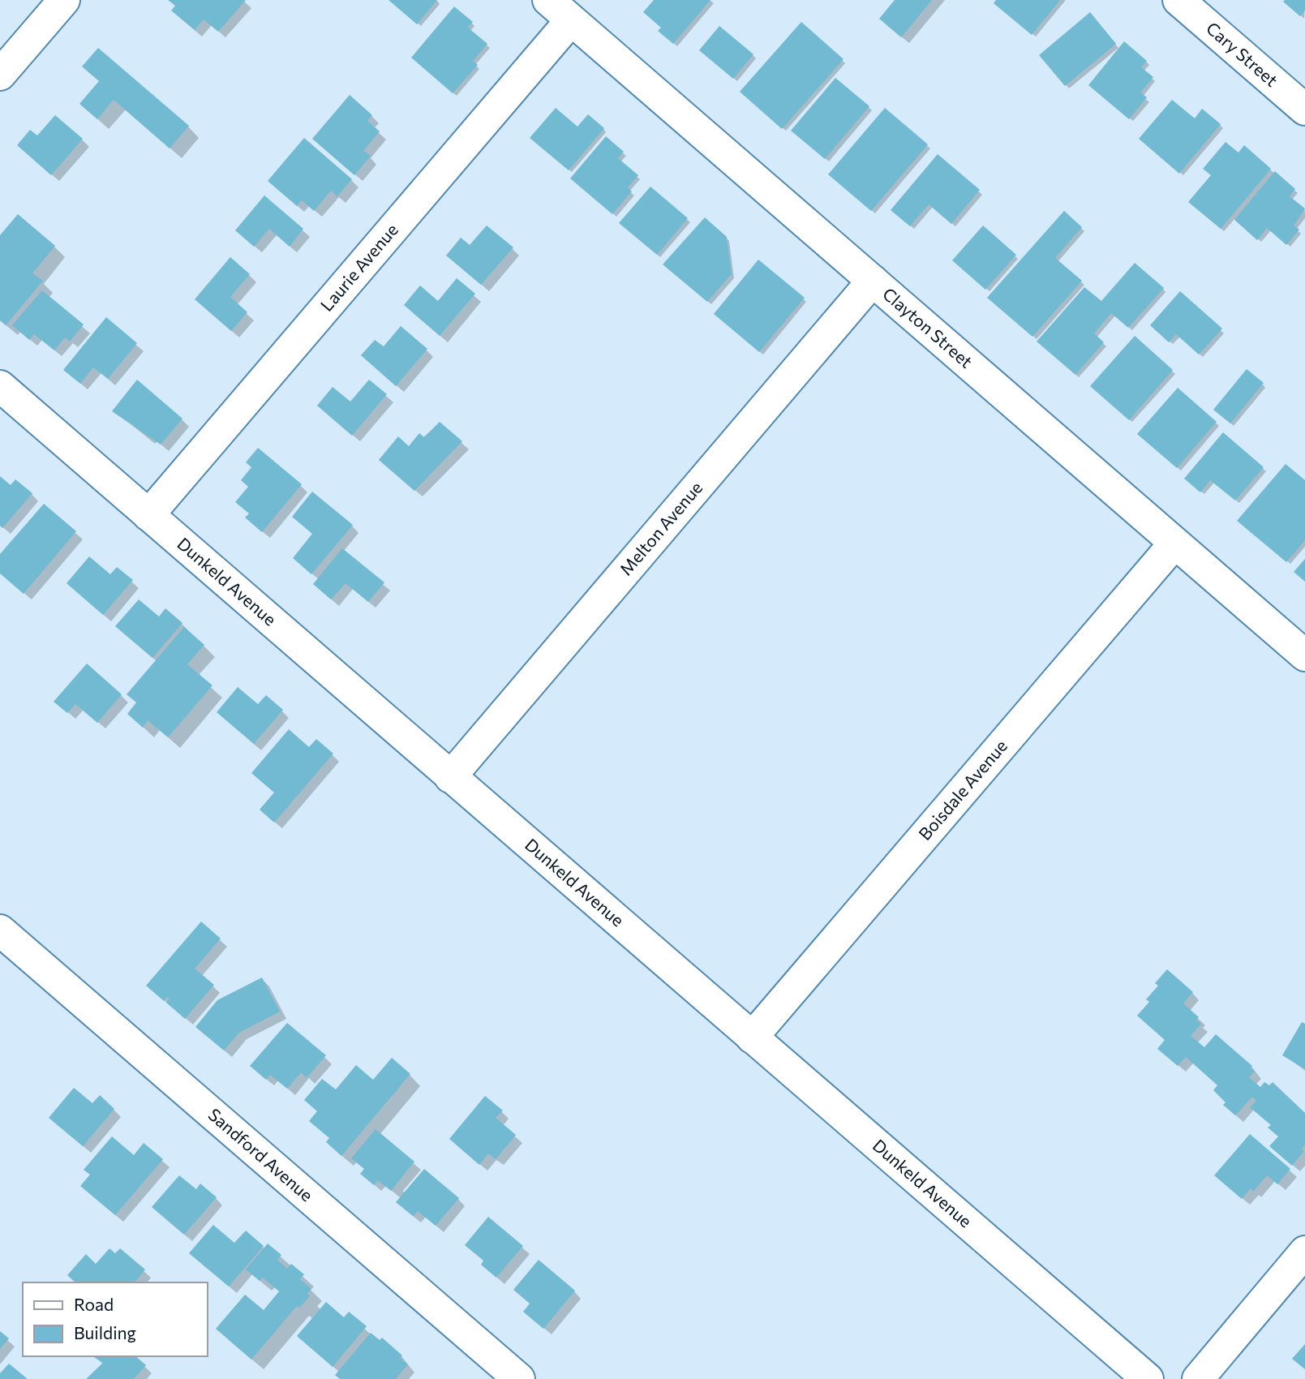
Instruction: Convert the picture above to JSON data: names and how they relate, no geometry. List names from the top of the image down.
{
  "streets": {
    "street": [
      "Cary Street",
      "Laurie Avenue",
      "Clayton Street",
      "Melton Avenue",
      "Dunkeld Avenue",
      "Boisdale Avenue",
      "Sandford Avenue"
    ]
  },
  "crossings": [
    ["Laurie Avenue", "Clayton Street"],
    ["Laurie Avenue", "Dunkeld Avenue"],
    ["Clayton Street", "Melton Avenue"],
    ["Clayton Street", "Boisdale Avenue"],
    ["Melton Avenue", "Dunkeld Avenue"],
    ["Dunkeld Avenue", "Boisdale Avenue"]
  ],
  "legend": ["Road", "Building"]
}
